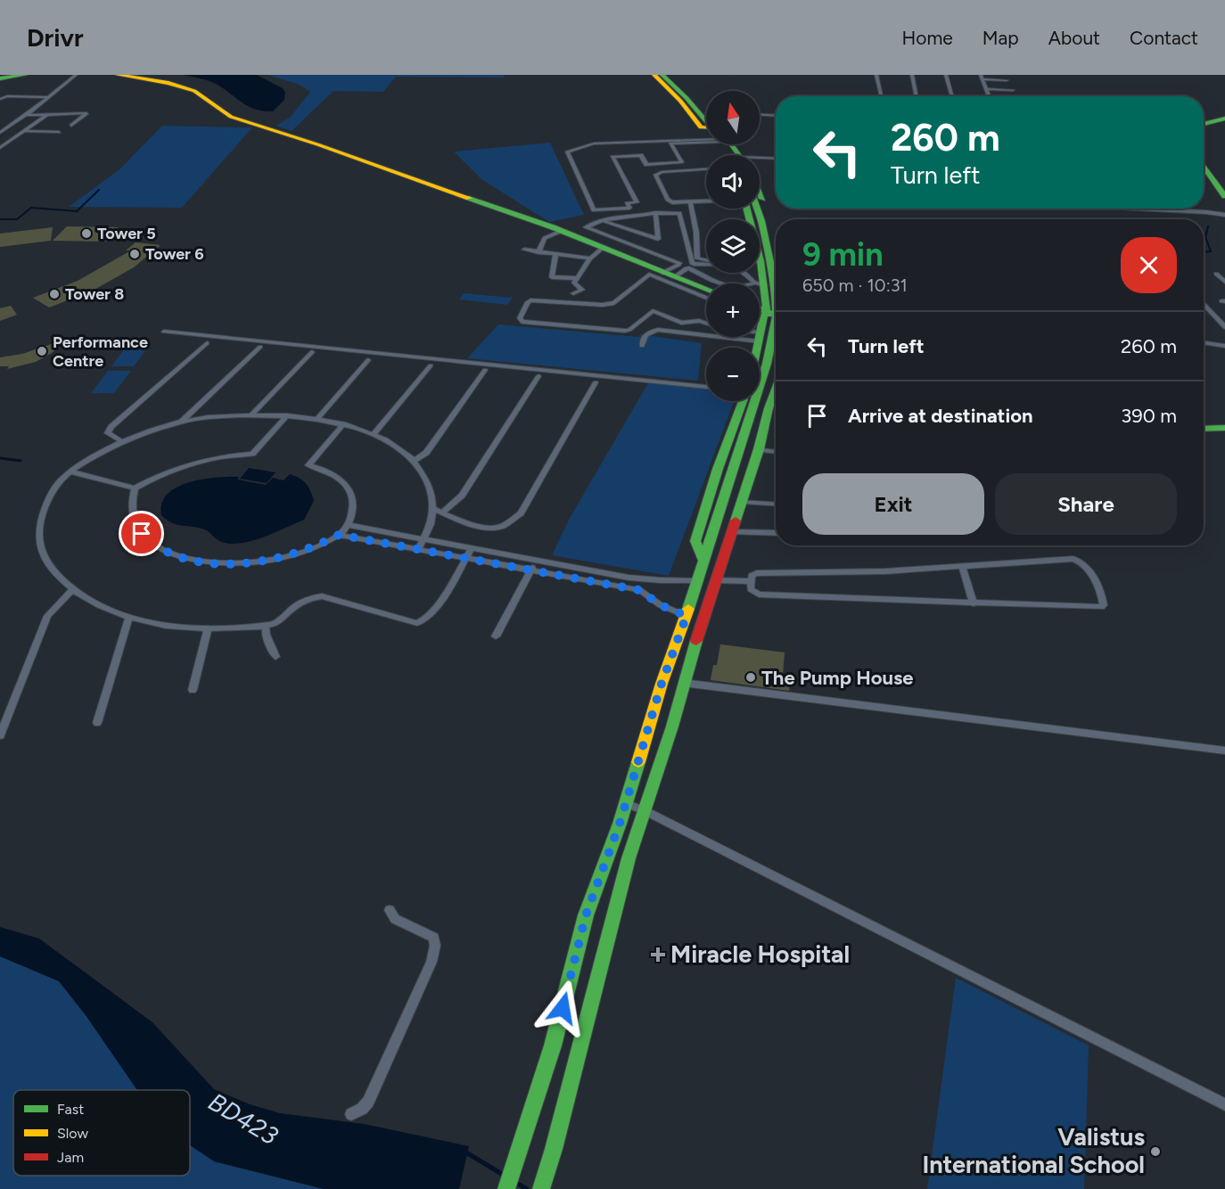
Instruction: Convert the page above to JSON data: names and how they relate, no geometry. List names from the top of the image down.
{
  "water": ["BD423"],
  "places": {
    "other": [
      "Tower 5",
      "Tower 6",
      "Tower 8",
      "Performance Centre",
      "The Pump House",
      "Valistus International School"
    ],
    "health": ["Miracle Hospital"]
  },
  "legend": ["Fast", "Slow", "Jam"],
  "north": "top",
  "page": {
    "header": "Drivr",
    "nav": [
      "Home",
      "Map",
      "About",
      "Contact"
    ],
    "map_buttons": ["+", "−"],
    "turn": ["260 m", "Turn left"],
    "heading": ["9 min", "650 m · 10:31"],
    "list": [
      {
        "name": "Turn left",
        "value": "260 m"
      },
      {
        "name": "Arrive at destination",
        "value": "390 m"
      }
    ],
    "buttons": ["Exit", "Share"]
  }
}
